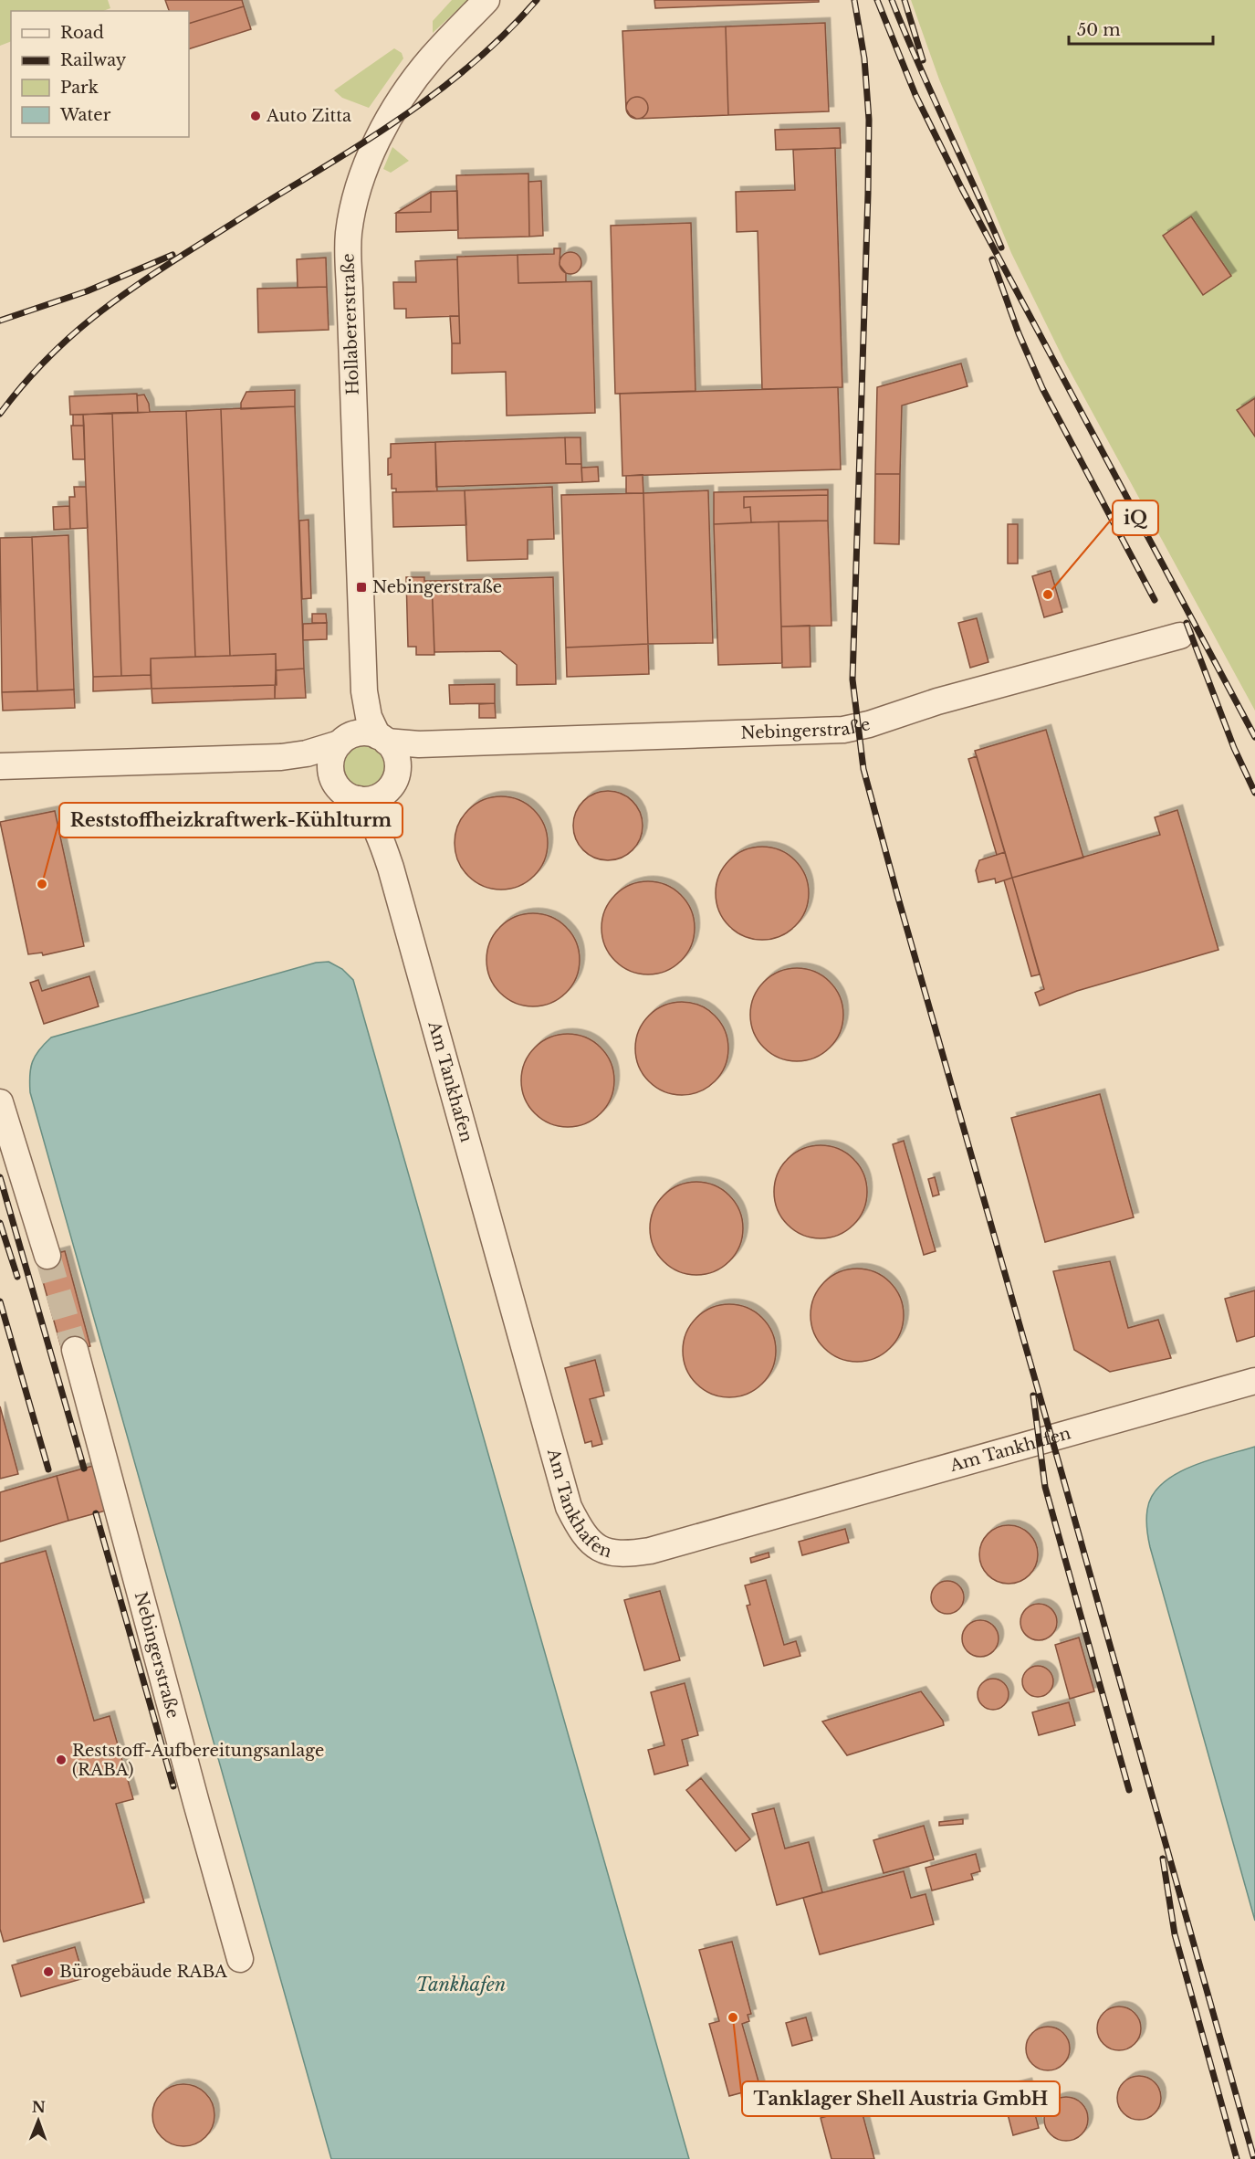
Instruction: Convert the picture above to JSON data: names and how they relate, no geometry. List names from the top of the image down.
{
  "streets": {
    "street": ["Hollabererstraße", "Nebingerstraße", "Am Tankhafen"]
  },
  "crossings": [
    ["Hollabererstraße", "Nebingerstraße"],
    ["Hollabererstraße", "Am Tankhafen"],
    ["Nebingerstraße", "Am Tankhafen"]
  ],
  "water": ["Tankhafen"],
  "places": {
    "other": [
      "Auto Zitta",
      "iQ",
      "Reststoffheizkraftwerk-Kühlturm",
      "Reststoff-Aufbereitungsanlage (RABA)",
      "Bürogebäude RABA",
      "Tanklager Shell Austria GmbH"
    ],
    "transit": ["Nebingerstraße"]
  },
  "legend": [
    "Road",
    "Railway",
    "Park",
    "Water"
  ],
  "scale_bar": "50 m",
  "north": "top"
}
